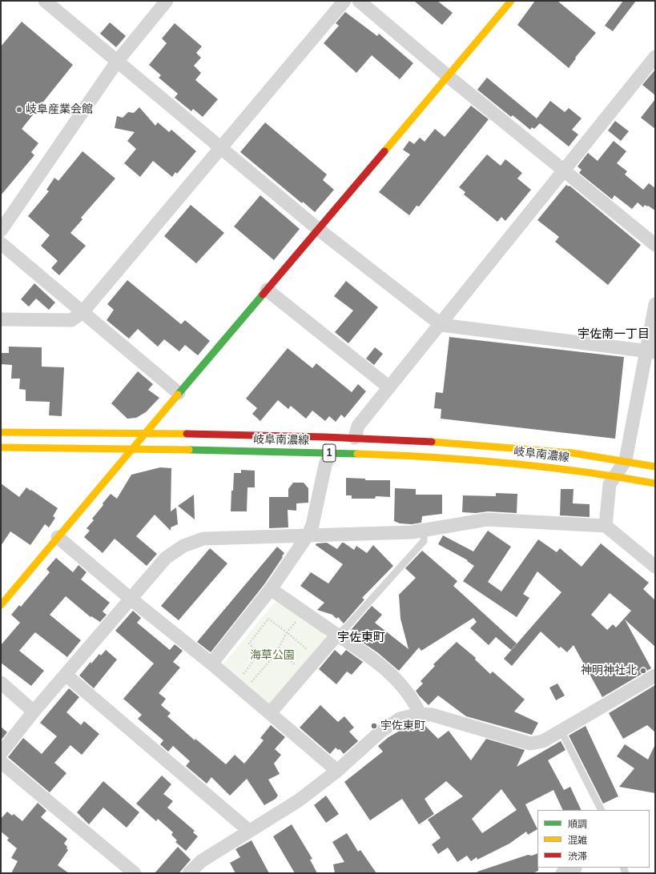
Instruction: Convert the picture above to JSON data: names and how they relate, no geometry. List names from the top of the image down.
{
  "streets": {
    "main road": ["岐阜南濃線", "1"]
  },
  "districts": ["宇佐南一丁目", "宇佐東町"],
  "parks": ["海草公園"],
  "places": ["岐阜産業会館", "神明神社北", "宇佐東町"],
  "legend": ["順調", "混雑", "渋滞"]
}
